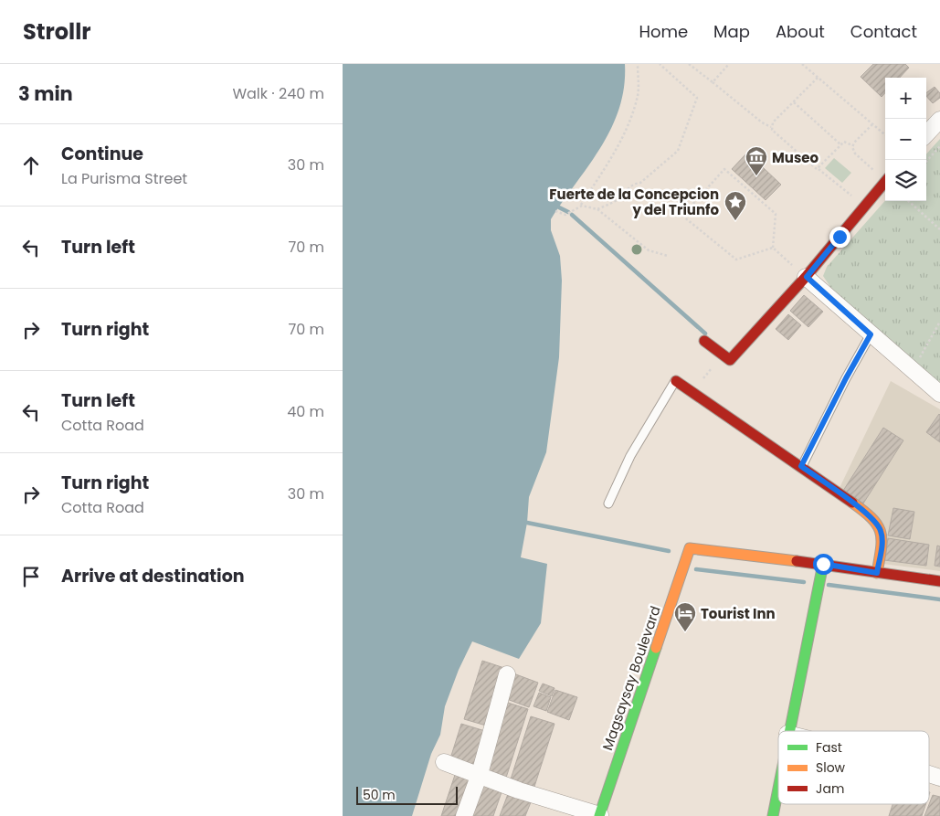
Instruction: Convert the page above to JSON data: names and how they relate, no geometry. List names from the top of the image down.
{
  "streets": {
    "street": ["Magsaysay Boulevard"]
  },
  "places": {
    "museum": ["Museo"],
    "place": ["Fuerte de la Concepcion y del Triunfo"],
    "hotel": ["Tourist Inn"]
  },
  "legend": ["Fast", "Slow", "Jam"],
  "scale_bar": "50 m",
  "page": {
    "header": "Strollr",
    "nav": [
      "Home",
      "Map",
      "About",
      "Contact"
    ],
    "heading": ["3 min", "Walk · 240 m"],
    "map_buttons": ["+", "−"],
    "list": [
      ["Continue", "La Purisma Street", "30 m"],
      ["Turn left", "70 m"],
      ["Turn right", "70 m"],
      ["Turn left", "Cotta Road", "40 m"],
      ["Turn right", "Cotta Road", "30 m"],
      "Arrive at destination"
    ],
    "scale": "50 m"
  }
}
